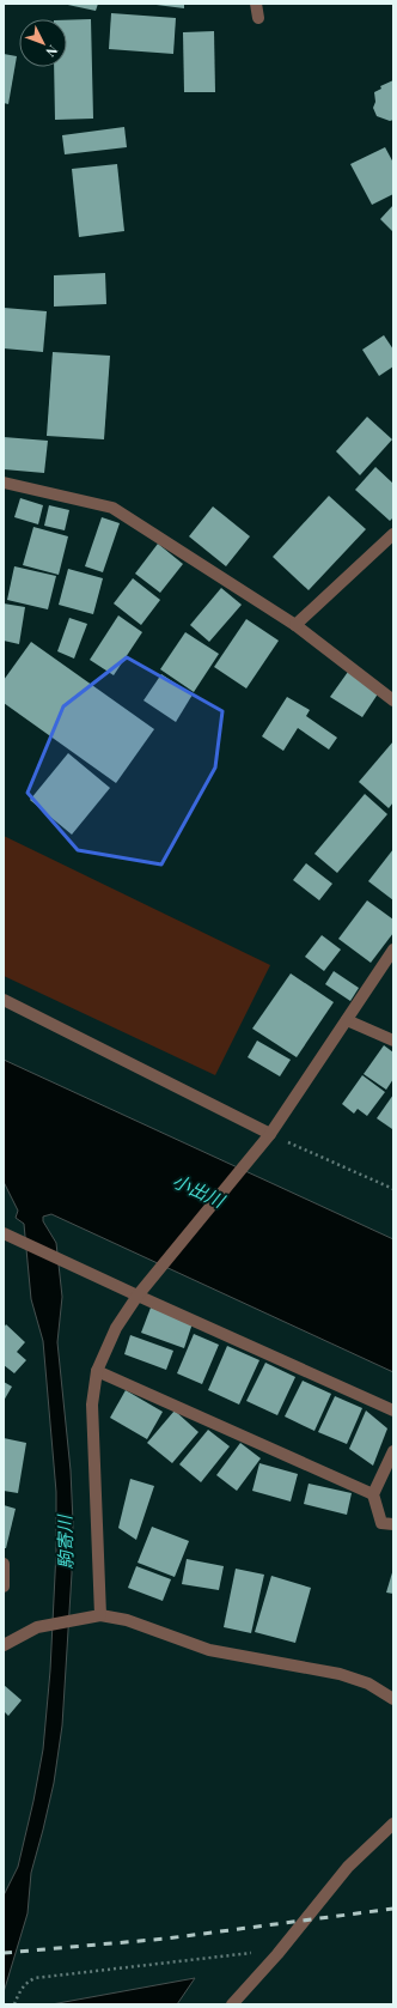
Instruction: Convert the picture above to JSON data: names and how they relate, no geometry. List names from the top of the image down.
{
  "water": ["小出川", "駒寄川"],
  "north": "bottom right"
}
